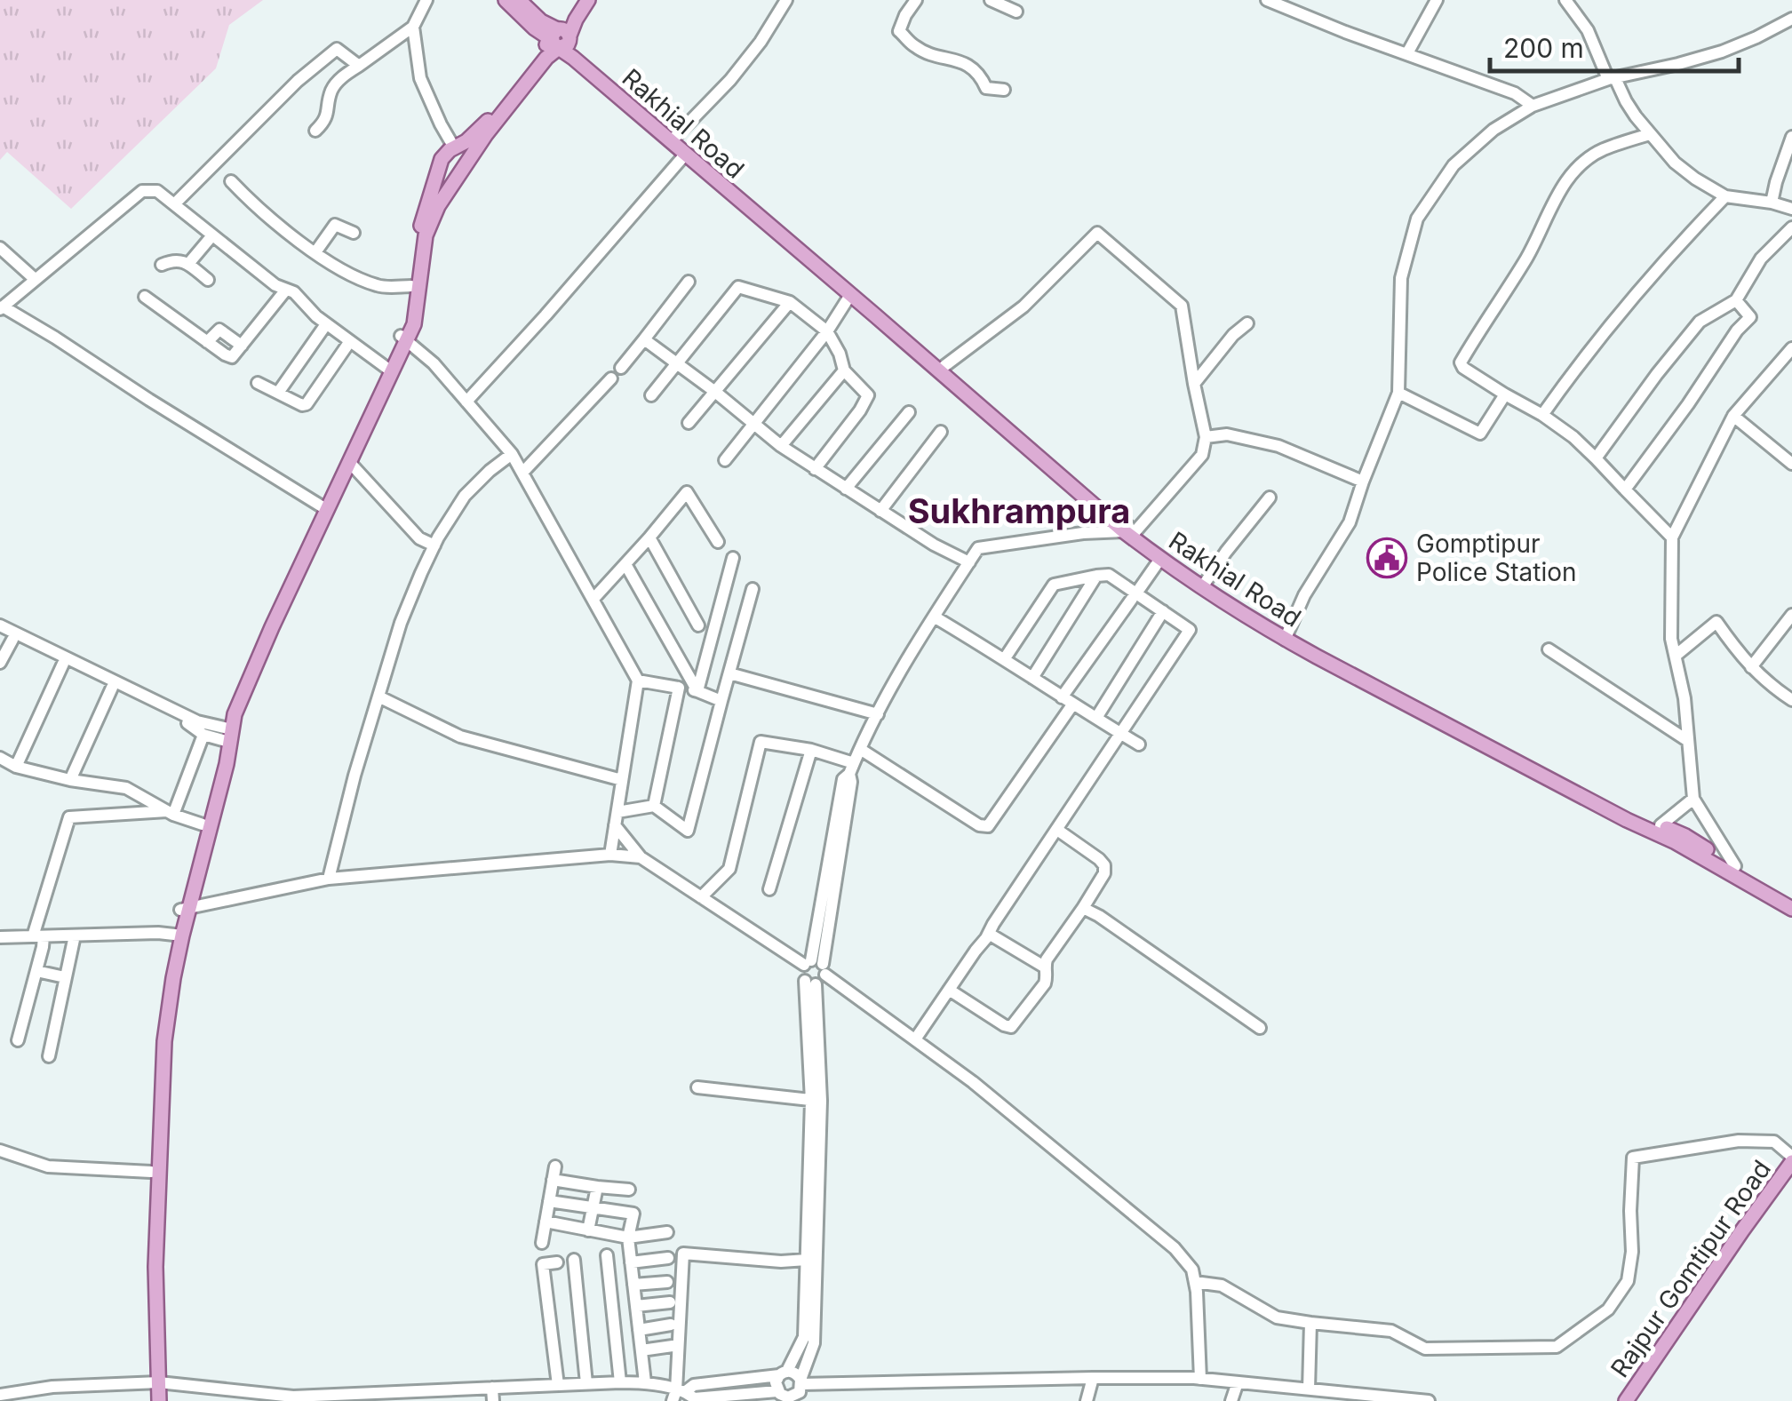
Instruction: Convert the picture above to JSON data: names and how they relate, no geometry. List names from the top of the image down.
{
  "streets": {
    "main road": ["Rakhial Road", "Rajpur Gomtipur Road"]
  },
  "districts": ["Sukhrampura"],
  "places": {
    "public building": ["Gomptipur Police Station"]
  },
  "scale_bar": "200 m"
}
